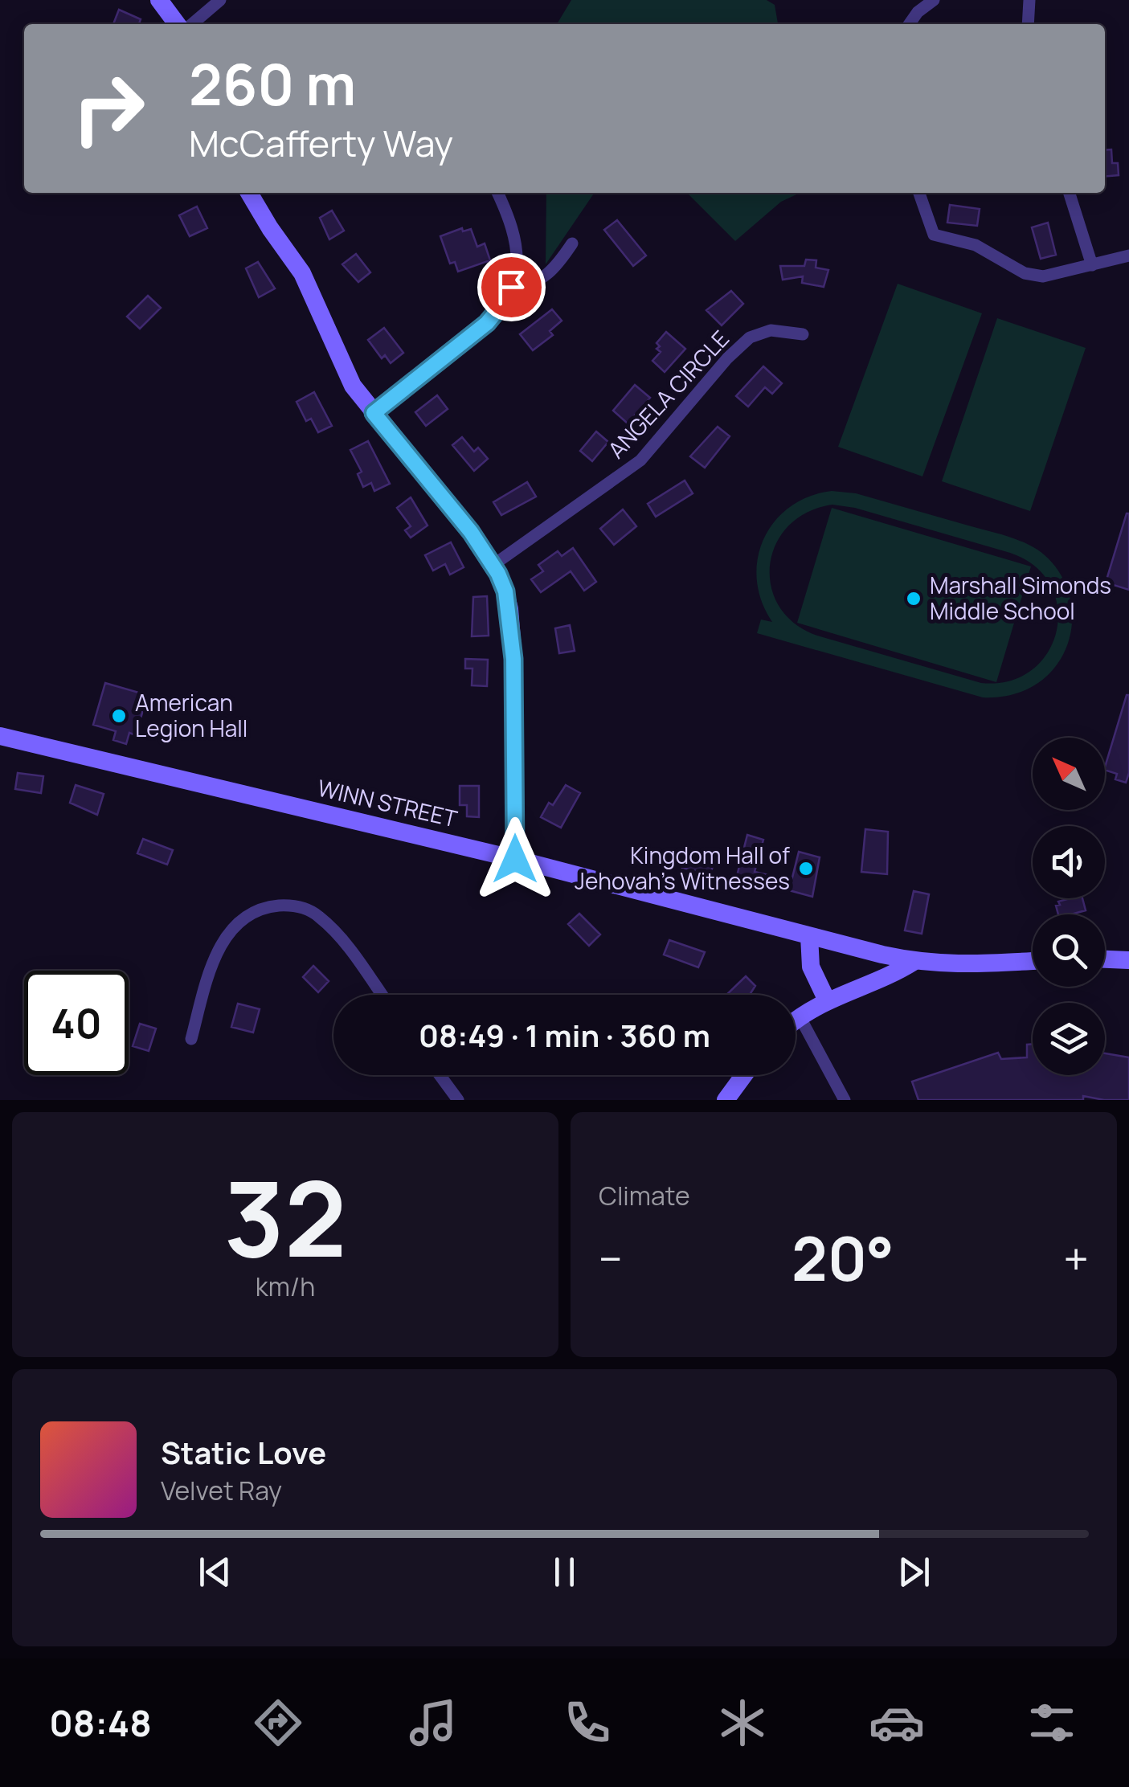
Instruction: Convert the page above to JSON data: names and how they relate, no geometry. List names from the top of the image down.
{
  "streets": {
    "main road": ["WINN STREET"],
    "street": ["ANGELA CIRCLE"]
  },
  "places": ["Marshall Simonds Middle School", "American Legion Hall", "Kingdom Hall of Jehovah's Witnesses"],
  "north": "top left",
  "page": {
    "turn": ["260 m", "McCafferty Way"],
    "limit": "40",
    "trip": "08:49 · 1 min · 360 m",
    "tile": [
      ["32", "km/h"],
      "Climate"
    ],
    "heat": ["−", "20°", "+"],
    "song": ["Static Love", "Velvet Ray"],
    "tabs": "08:48"
  }
}
